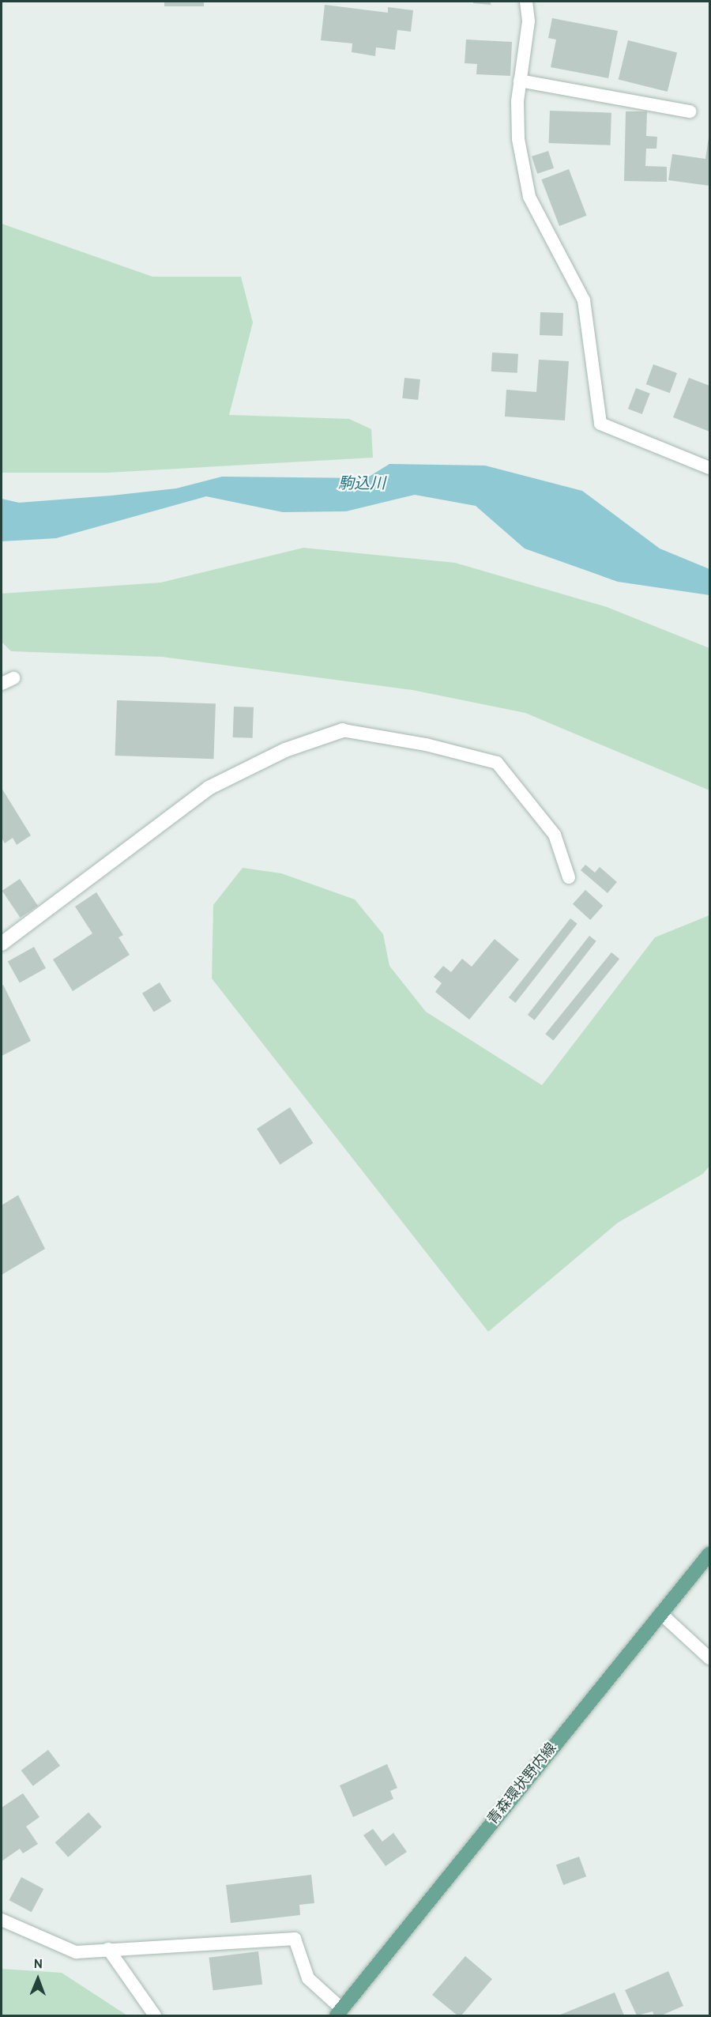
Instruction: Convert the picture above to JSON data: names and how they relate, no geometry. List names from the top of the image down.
{
  "streets": {
    "main road": ["青森環状野内線"]
  },
  "water": ["駒込川"],
  "north": "top"
}
